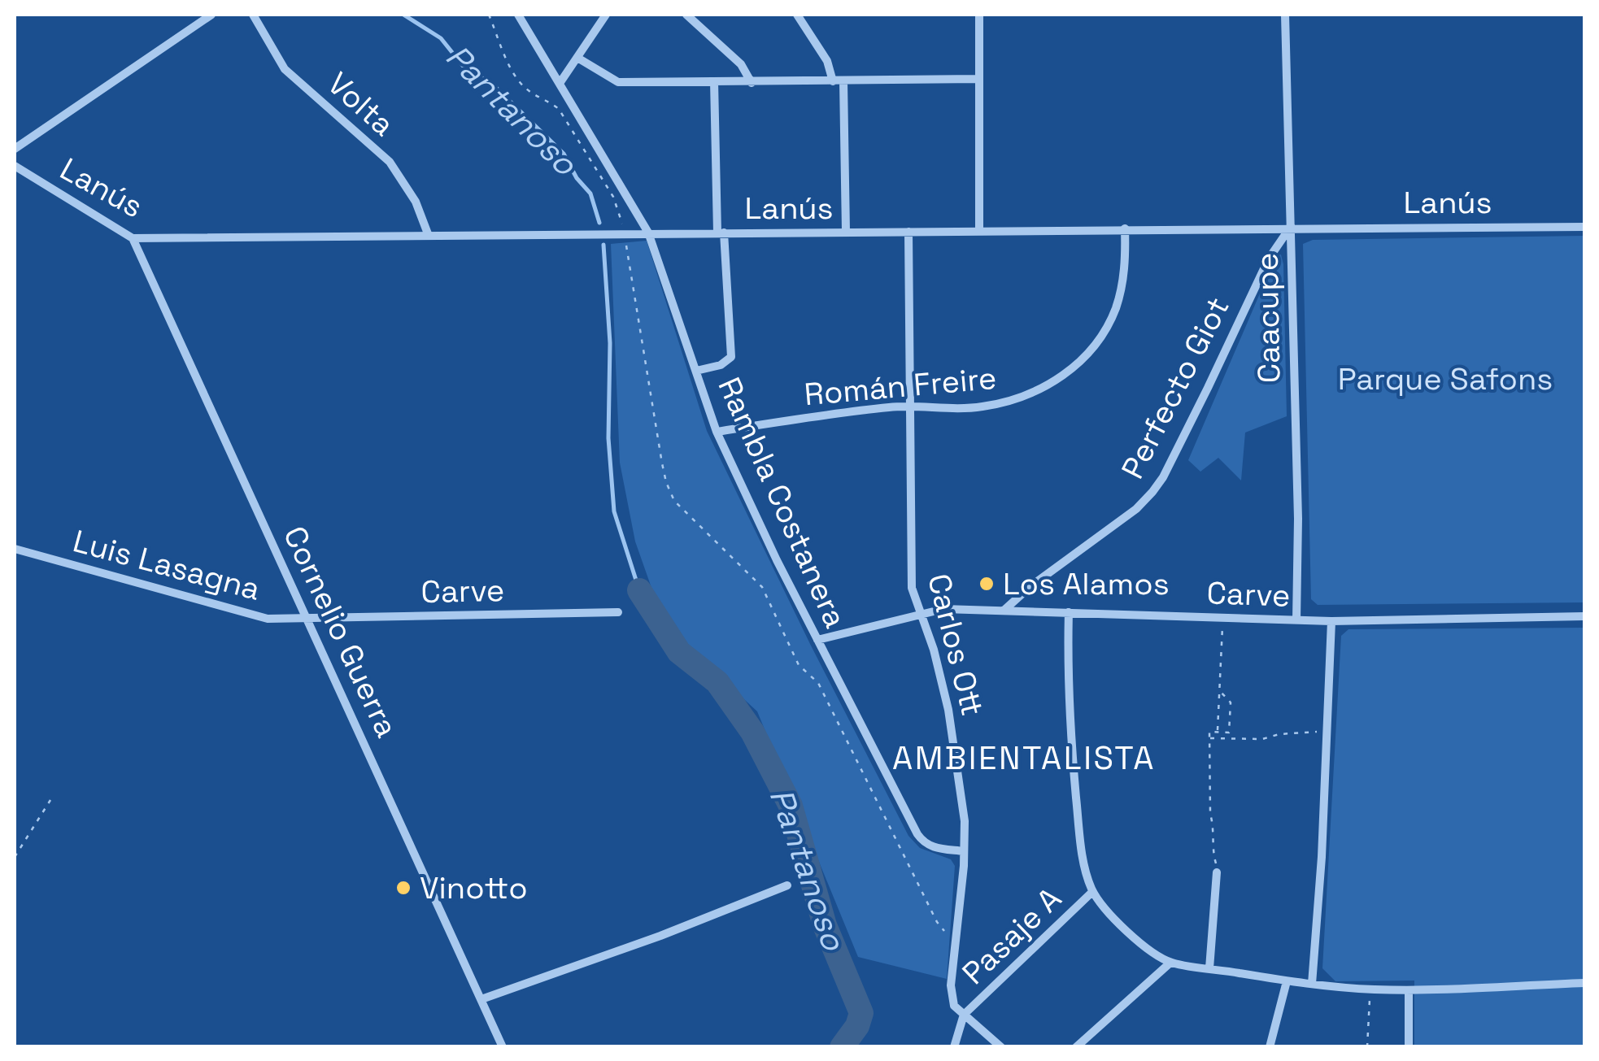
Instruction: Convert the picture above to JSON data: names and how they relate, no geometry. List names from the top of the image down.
{
  "streets": {
    "street": [
      "Volta",
      "Lanús",
      "Caacupe",
      "Román Freire",
      "Perfecto Giot",
      "Rambla Costanera",
      "Luis Lasagna",
      "Carve",
      "Cornelio Guerra",
      "Carlos Ott",
      "Pasaje A"
    ]
  },
  "crossings": [
    ["Volta", "Lanús"],
    ["Lanús", "Caacupe"],
    ["Lanús", "Román Freire"],
    ["Lanús", "Perfecto Giot"],
    ["Lanús", "Rambla Costanera"],
    ["Lanús", "Cornelio Guerra"],
    ["Lanús", "Carlos Ott"],
    ["Caacupe", "Perfecto Giot"],
    ["Caacupe", "Carve"],
    ["Román Freire", "Rambla Costanera"],
    ["Román Freire", "Carlos Ott"],
    ["Perfecto Giot", "Carve"],
    ["Rambla Costanera", "Carve"],
    ["Rambla Costanera", "Carlos Ott"],
    ["Luis Lasagna", "Carve"],
    ["Luis Lasagna", "Cornelio Guerra"],
    ["Carve", "Cornelio Guerra"],
    ["Carve", "Carlos Ott"],
    ["Carlos Ott", "Pasaje A"]
  ],
  "districts": ["AMBIENTALISTA"],
  "water": ["Pantanoso"],
  "parks": ["Parque Safons"],
  "places": ["Los Alamos", "Vinotto"]
}
